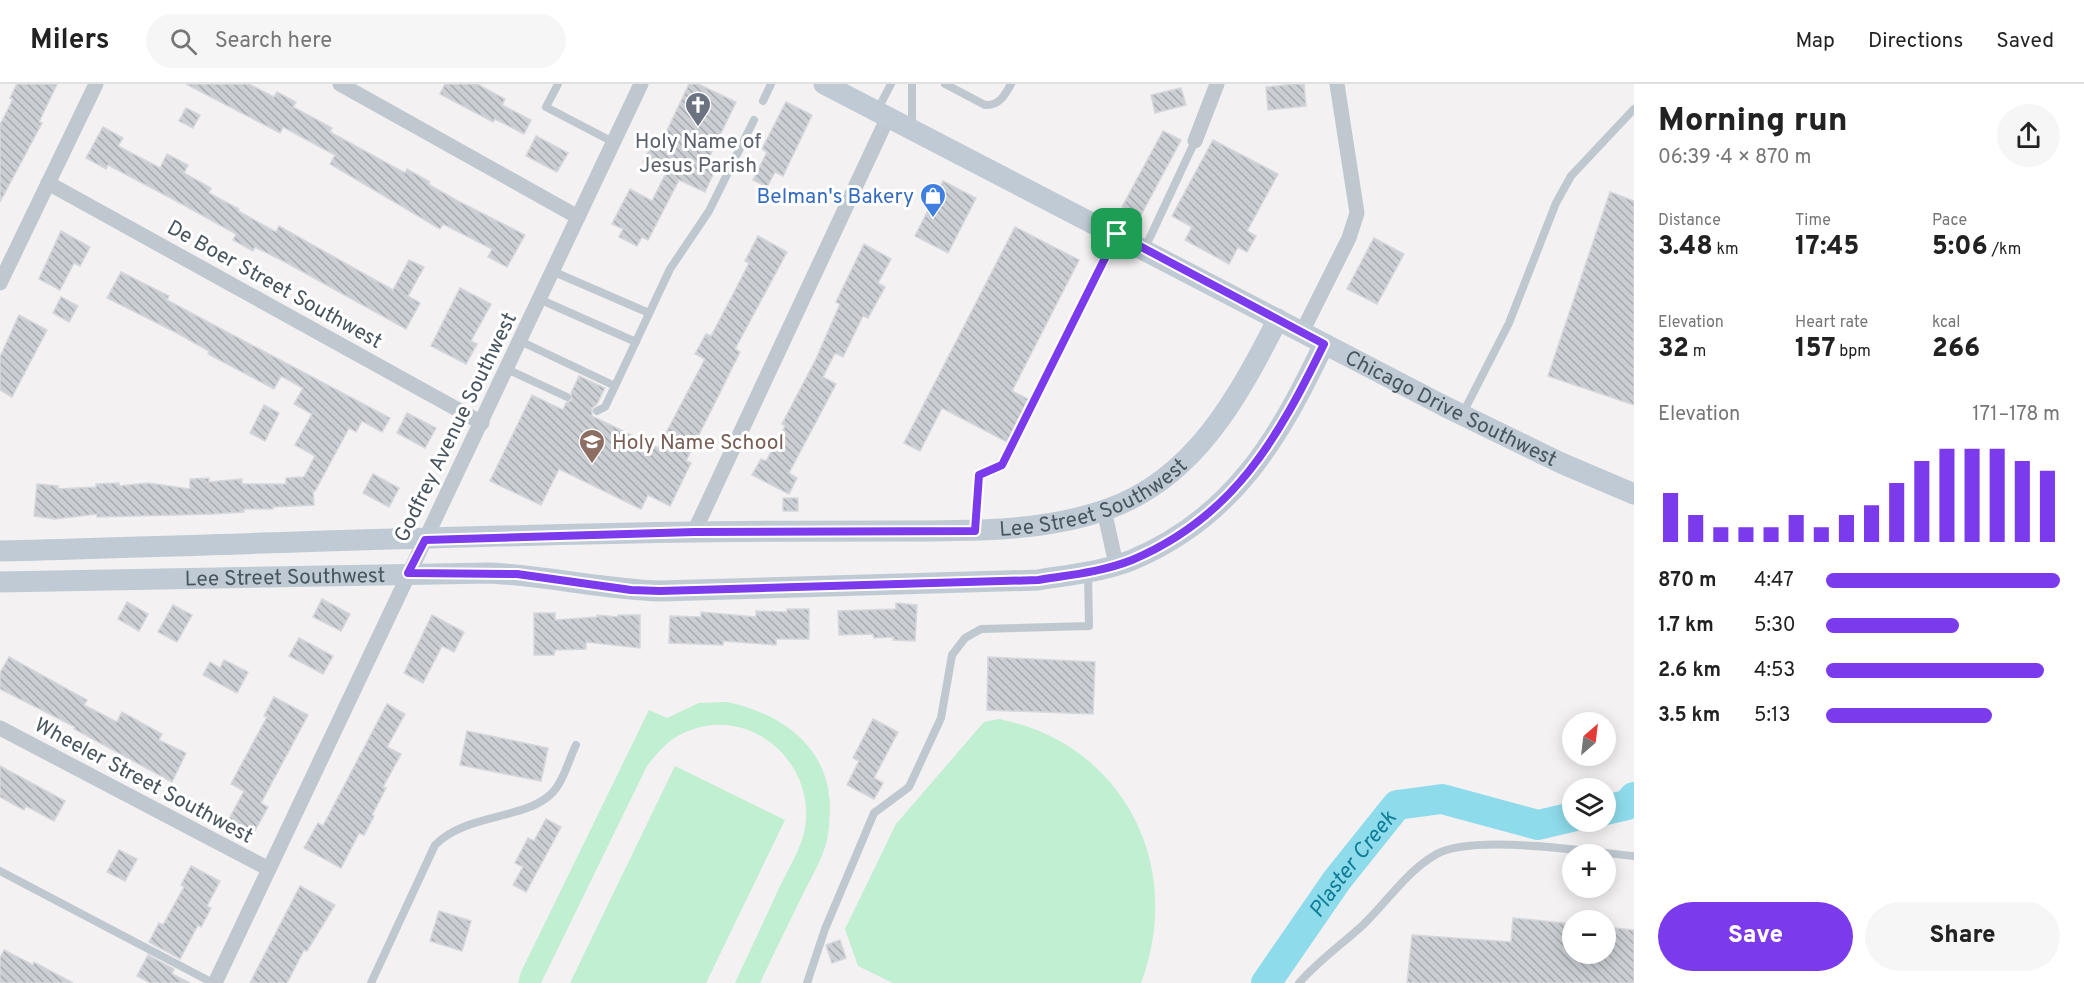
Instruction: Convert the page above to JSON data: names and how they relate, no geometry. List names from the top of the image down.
{
  "streets": {
    "street": [
      "De Boer Street Southwest",
      "Chicago Drive Southwest",
      "Godfrey Avenue Southwest",
      "Lee Street Southwest",
      "Wheeler Street Southwest"
    ]
  },
  "crossings": [
    ["De Boer Street Southwest", "Godfrey Avenue Southwest"],
    ["Chicago Drive Southwest", "Lee Street Southwest"],
    ["Godfrey Avenue Southwest", "Lee Street Southwest"],
    ["Godfrey Avenue Southwest", "Wheeler Street Southwest"]
  ],
  "water": ["Plaster Creek"],
  "places": {
    "church": ["Holy Name of Jesus Parish"],
    "shop": ["Belman's Bakery"],
    "school or university": ["Holy Name School"]
  },
  "north": "top right",
  "page": {
    "header": "Milers",
    "search": "Search here",
    "nav": ["Map", "Directions", "Saved"],
    "heading": ["Morning run", "06:39 · 4 × 870 m"],
    "stats": [
      ["Distance", "3.48 km"],
      ["Time", "17:45"],
      ["Pace", "5:06 /km"],
      ["Elevation", "32 m"],
      ["Heart rate", "157 bpm"],
      ["kcal", "266"]
    ],
    "chart": ["Elevation", "171–178 m"],
    "list": [
      {
        "name": "870 m",
        "note": "4:47"
      },
      {
        "name": "1.7 km",
        "note": "5:30"
      },
      {
        "name": "2.6 km",
        "note": "4:53"
      },
      {
        "name": "3.5 km",
        "note": "5:13"
      }
    ],
    "map_buttons": ["+", "−"],
    "buttons": ["Save", "Share"]
  }
}
